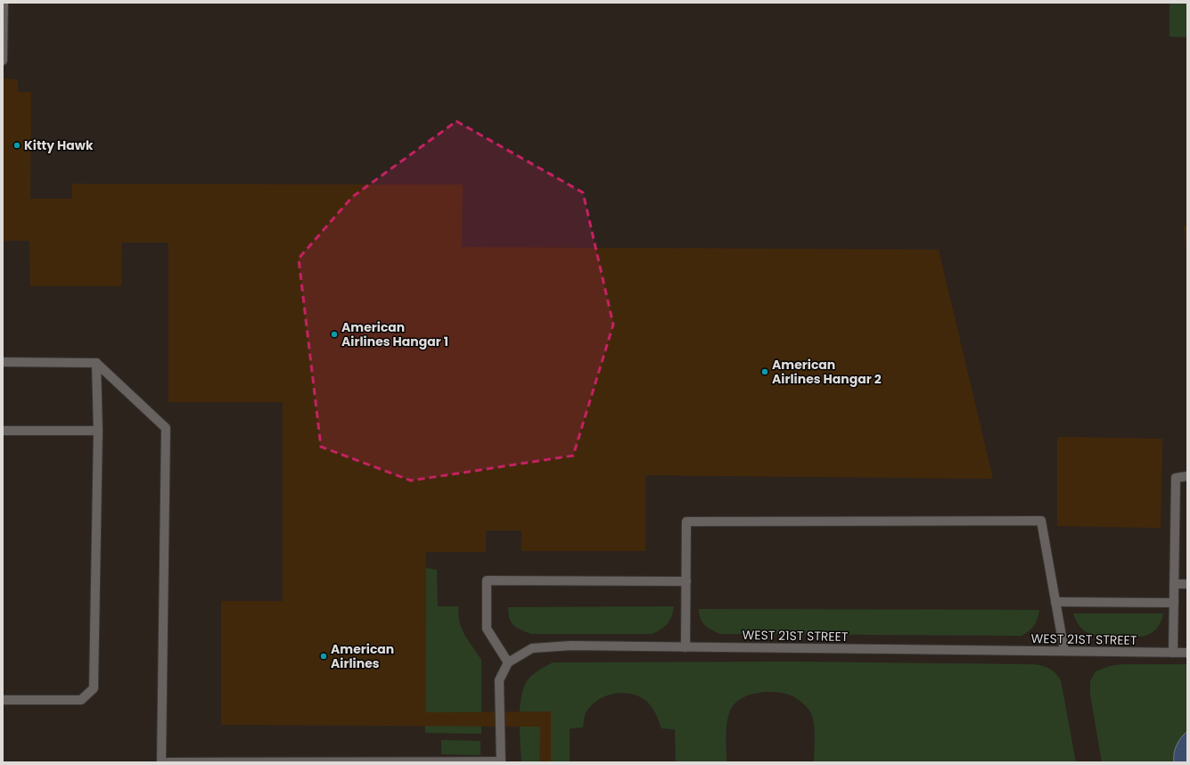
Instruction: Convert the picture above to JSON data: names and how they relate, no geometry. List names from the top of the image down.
{
  "streets": {
    "lane": ["WEST 21ST STREET"]
  },
  "places": [
    "Kitty Hawk",
    "American Airlines Hangar 1",
    "American Airlines Hangar 2",
    "American Airlines"
  ]
}
